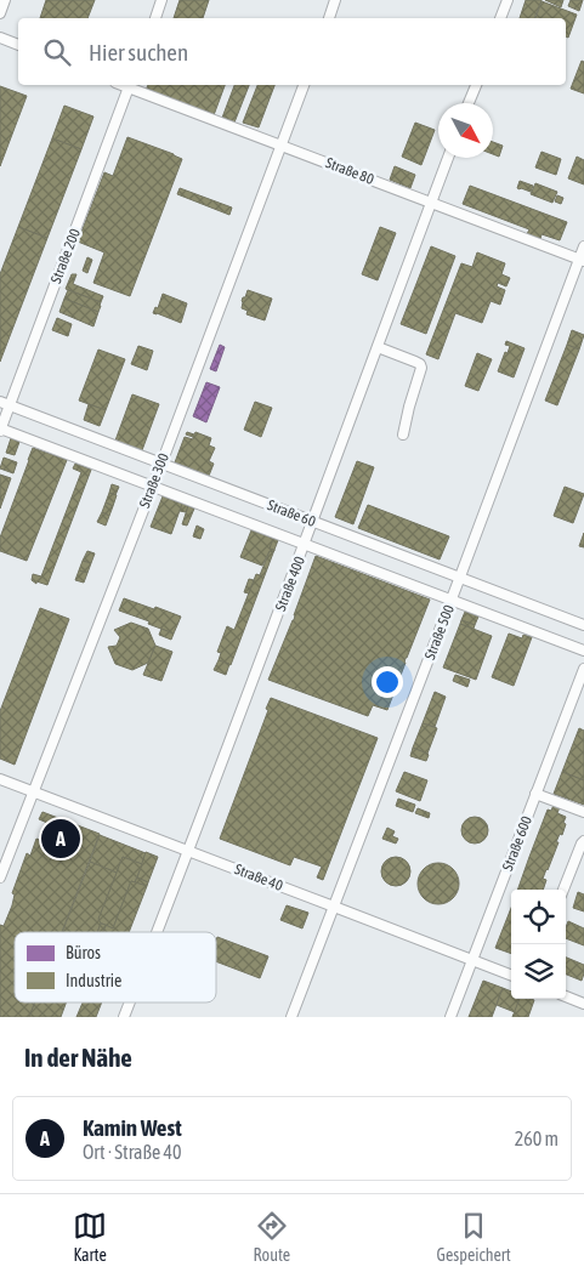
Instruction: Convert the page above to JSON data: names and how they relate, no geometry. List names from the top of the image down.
{
  "streets": {
    "street": [
      "Straße 80",
      "Straße 200",
      "Straße 300",
      "Straße 60",
      "Straße 400",
      "Straße 500",
      "Straße 600",
      "Straße 40"
    ]
  },
  "crossings": [
    ["Straße 80", "Straße 200"],
    ["Straße 80", "Straße 300"],
    ["Straße 80", "Straße 400"],
    ["Straße 80", "Straße 500"],
    ["Straße 200", "Straße 60"],
    ["Straße 300", "Straße 60"],
    ["Straße 300", "Straße 40"],
    ["Straße 60", "Straße 400"],
    ["Straße 60", "Straße 500"],
    ["Straße 400", "Straße 40"],
    ["Straße 500", "Straße 40"],
    ["Straße 600", "Straße 40"]
  ],
  "legend": ["Büros", "Industrie"],
  "north": "bottom right",
  "page": {
    "search": "Hier suchen",
    "pins": "A",
    "heading": "In der Nähe",
    "list": [
      {
        "mark": "A",
        "name": "Kamin West",
        "note": "Ort · Straße 40",
        "value": "260 m"
      }
    ],
    "nav": ["Karte", "Route", "Gespeichert"]
  }
}
